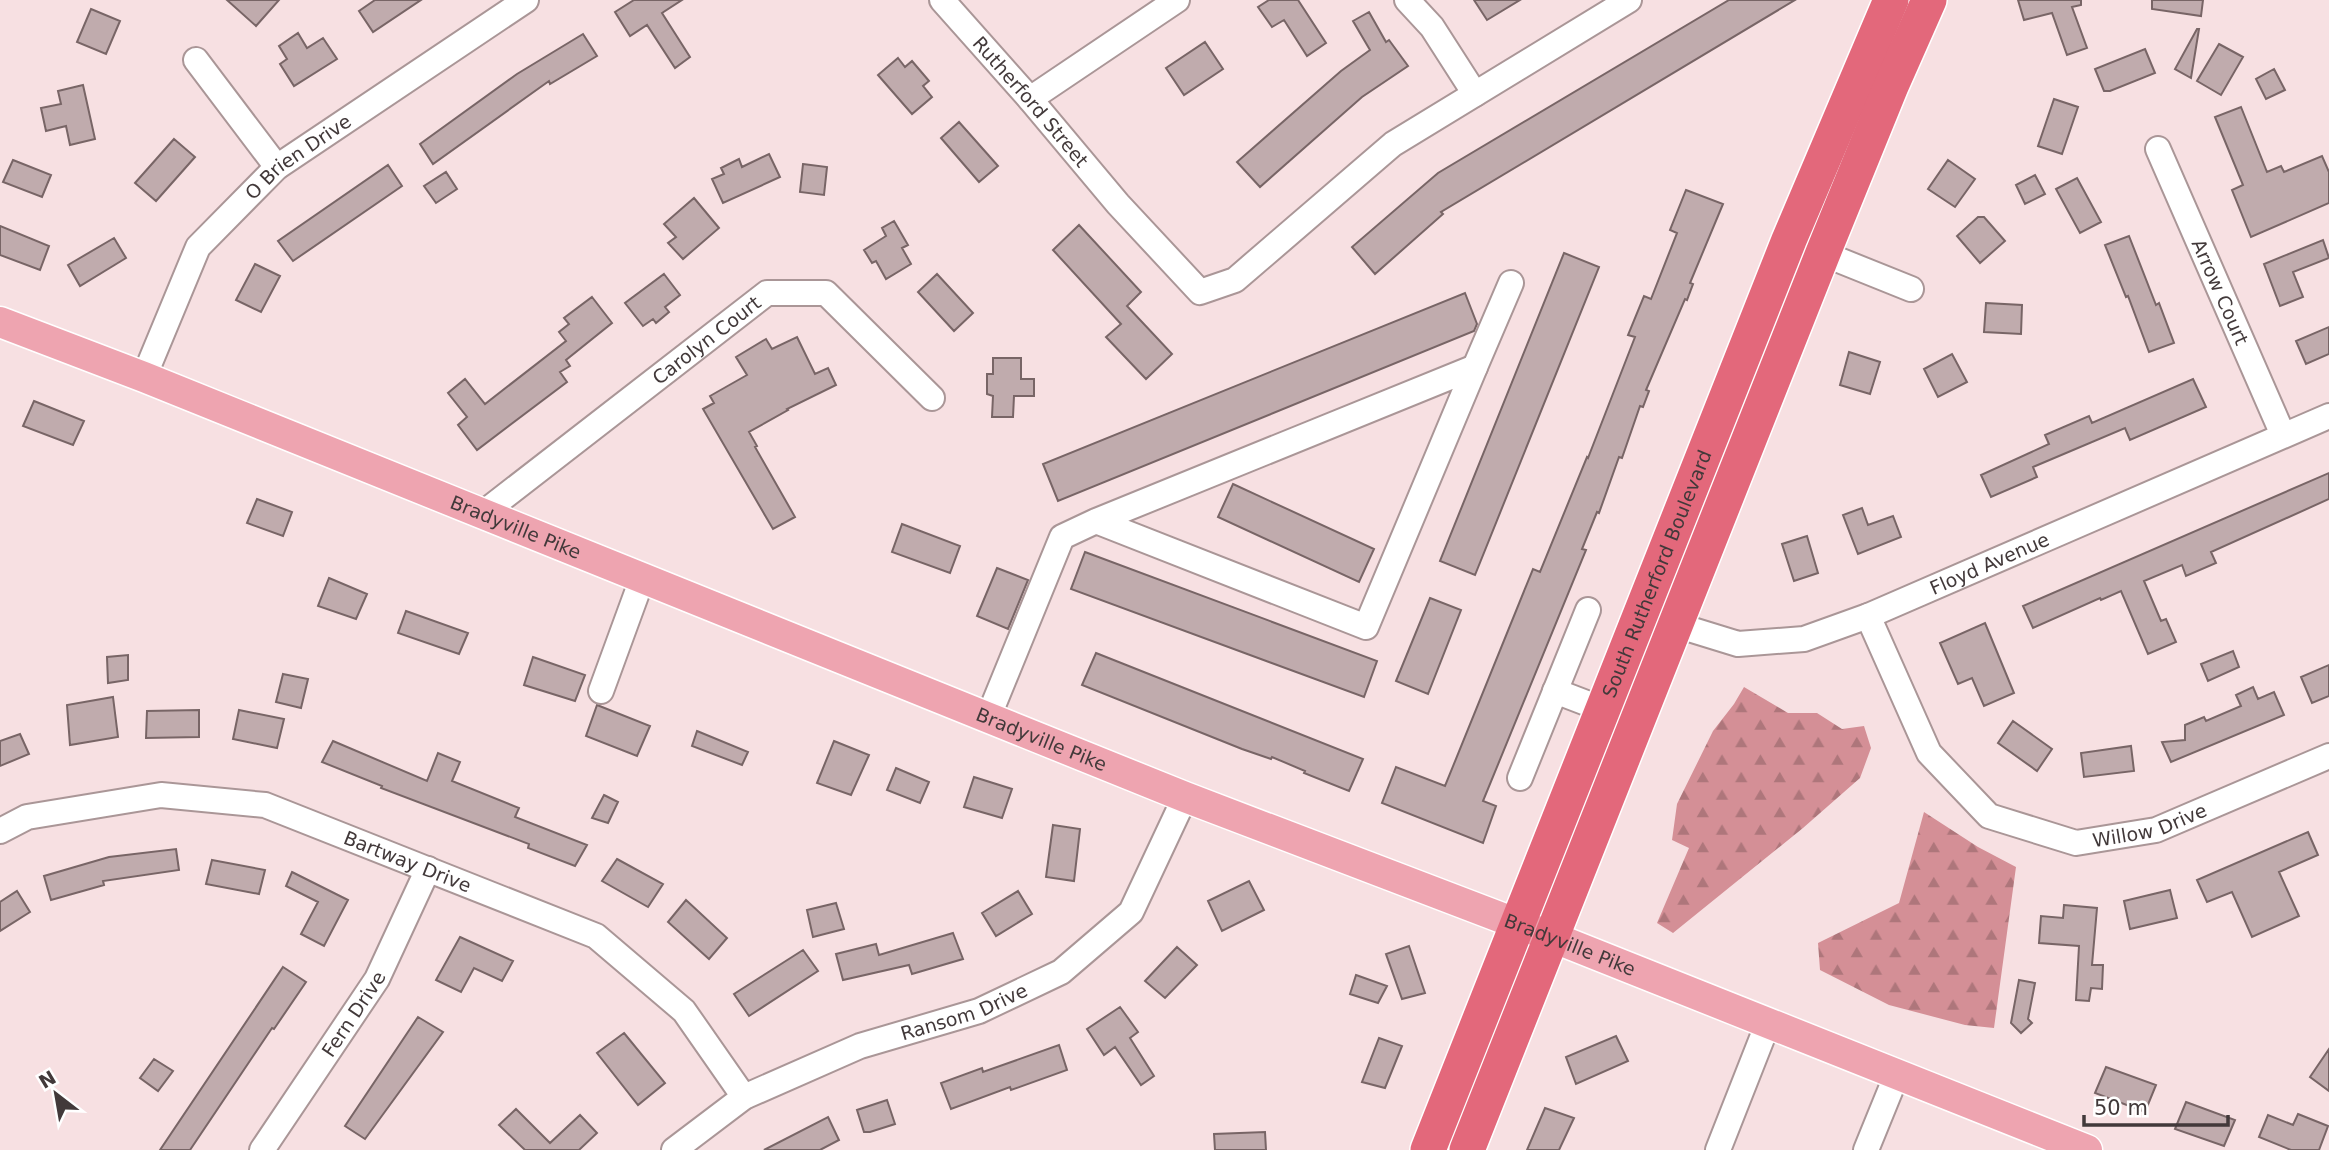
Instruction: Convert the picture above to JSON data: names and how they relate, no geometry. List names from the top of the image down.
{
  "streets": {
    "highway": ["South Rutherford Boulevard"],
    "main road": ["Bradyville Pike"],
    "street": [
      "Rutherford Street",
      "O Brien Drive",
      "Arrow Court",
      "Carolyn Court",
      "Floyd Avenue",
      "Willow Drive",
      "Bartway Drive",
      "Ransom Drive",
      "Fern Drive"
    ]
  },
  "crossings": [
    ["O Brien Drive", "Bradyville Pike"],
    ["Arrow Court", "Floyd Avenue"],
    ["Carolyn Court", "Bradyville Pike"],
    ["Bradyville Pike", "South Rutherford Boulevard"],
    ["Bradyville Pike", "Ransom Drive"],
    ["Floyd Avenue", "South Rutherford Boulevard"],
    ["Floyd Avenue", "Willow Drive"],
    ["Bartway Drive", "Ransom Drive"],
    ["Bartway Drive", "Fern Drive"]
  ],
  "scale_bar": "50 m",
  "north": "top left"
}
